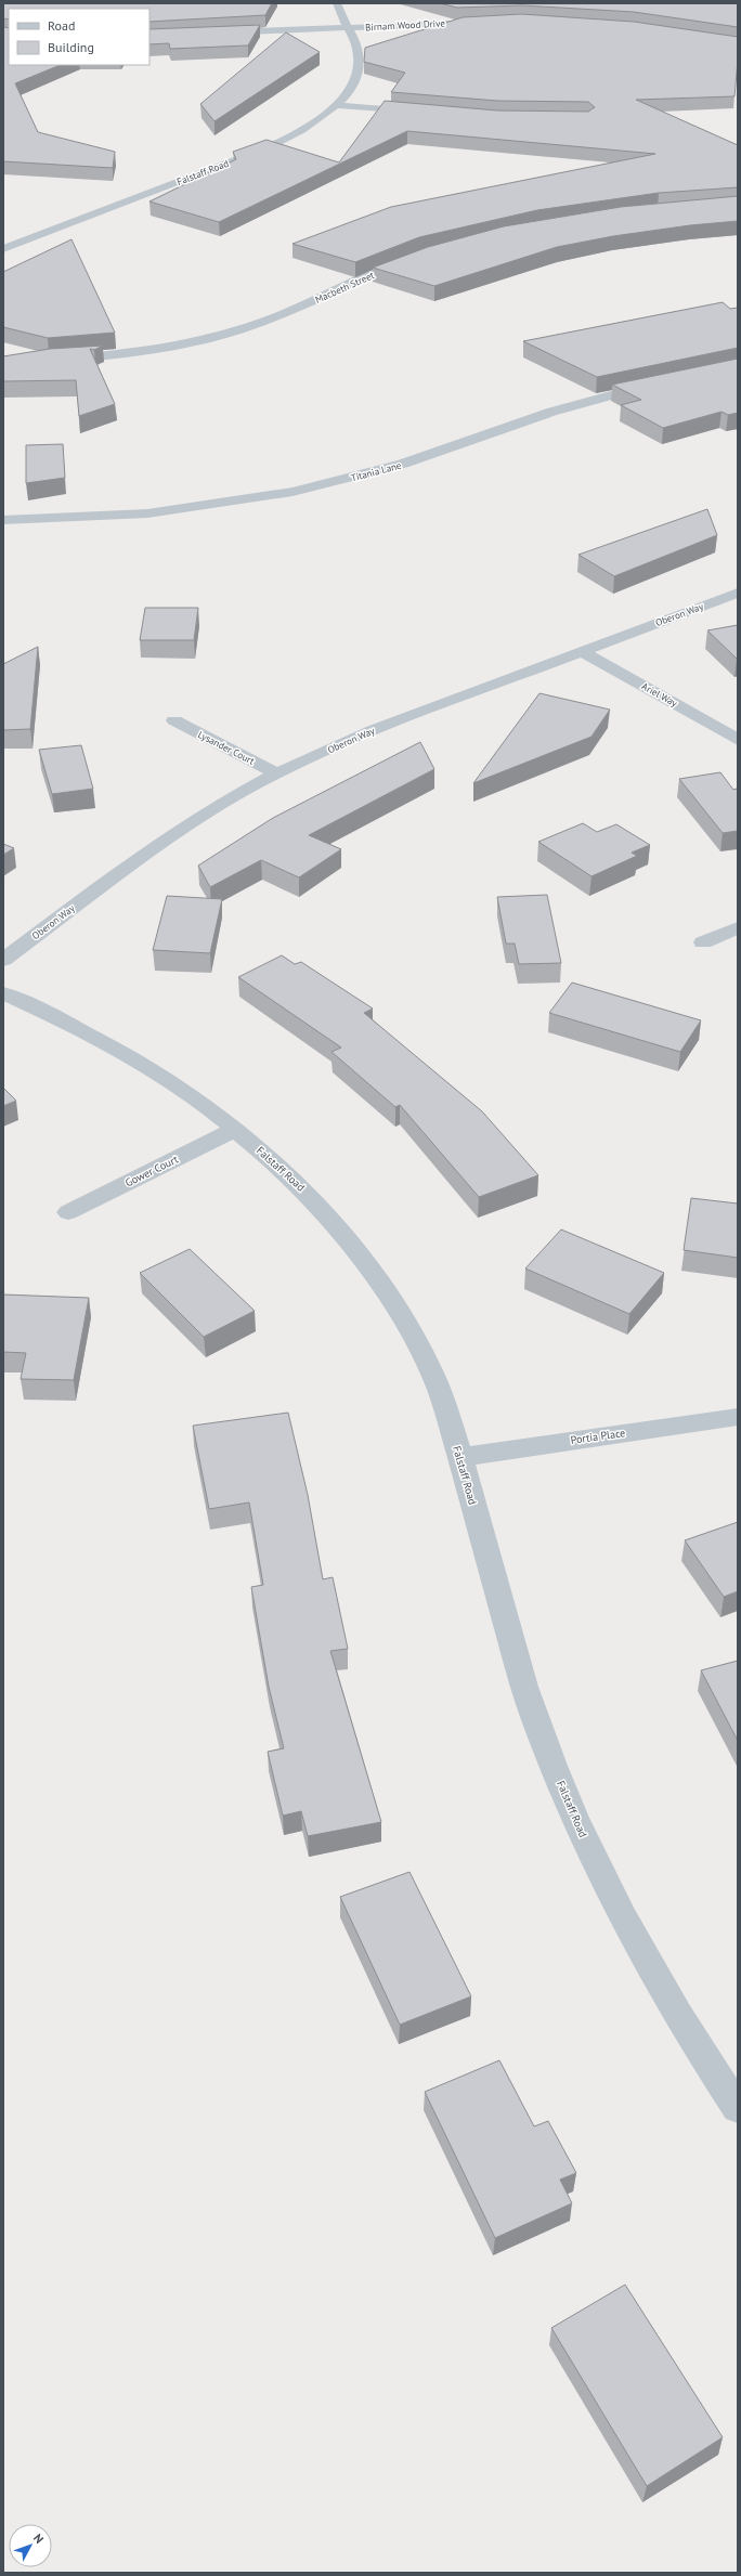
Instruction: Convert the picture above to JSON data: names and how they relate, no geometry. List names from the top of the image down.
{
  "streets": {
    "street": [
      "Birnam Wood Drive",
      "Falstaff Road",
      "Macbeth Street",
      "Titania Lane",
      "Oberon Way",
      "Ariel Way",
      "Lysander Court",
      "Gower Court",
      "Portia Place"
    ]
  },
  "crossings": [
    ["Birnam Wood Drive", "Falstaff Road"],
    ["Falstaff Road", "Gower Court"],
    ["Falstaff Road", "Portia Place"],
    ["Oberon Way", "Ariel Way"],
    ["Oberon Way", "Lysander Court"]
  ],
  "legend": ["Road", "Building"],
  "north": "top right"
}
